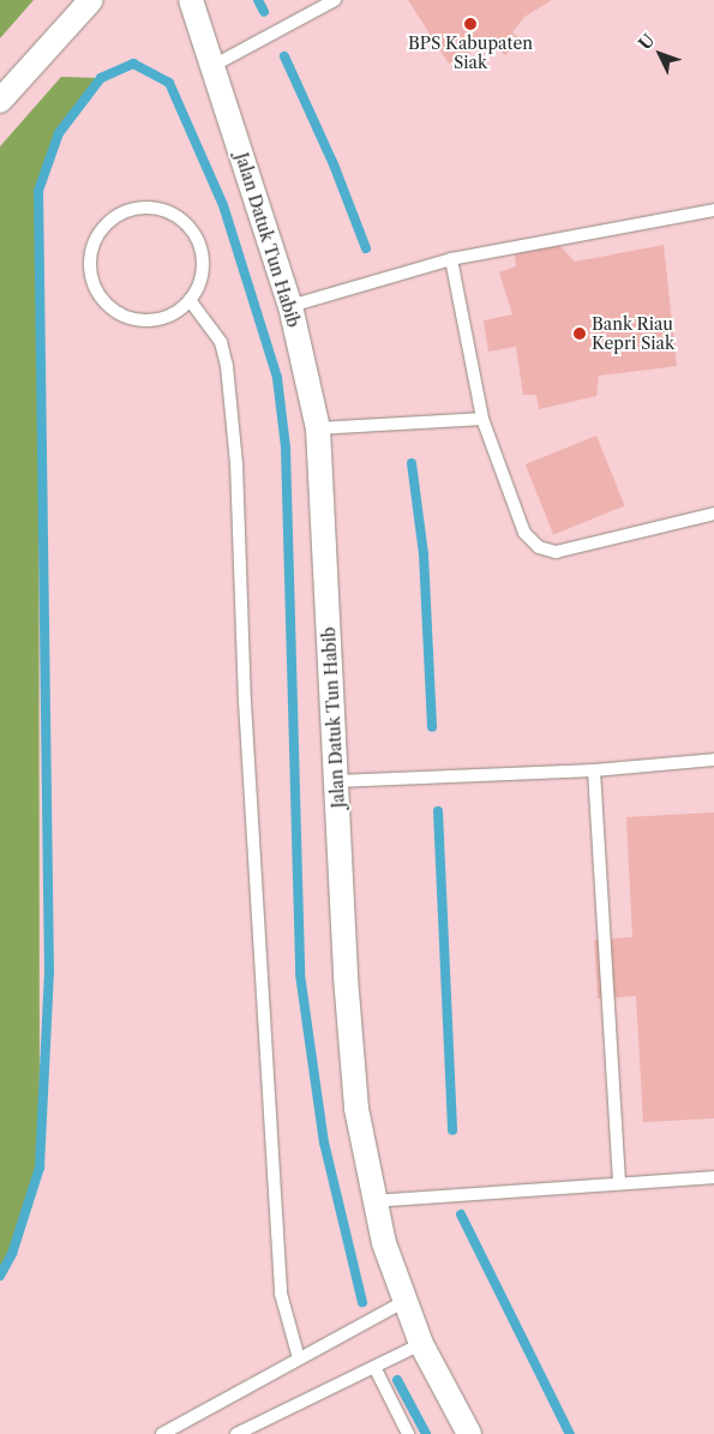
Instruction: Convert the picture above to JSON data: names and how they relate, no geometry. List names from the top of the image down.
{
  "streets": {
    "street": ["Jalan Datuk Tun Habib"]
  },
  "places": ["BPS Kabupaten Siak", "Bank Riau Kepri Siak"],
  "north": "top left"
}
